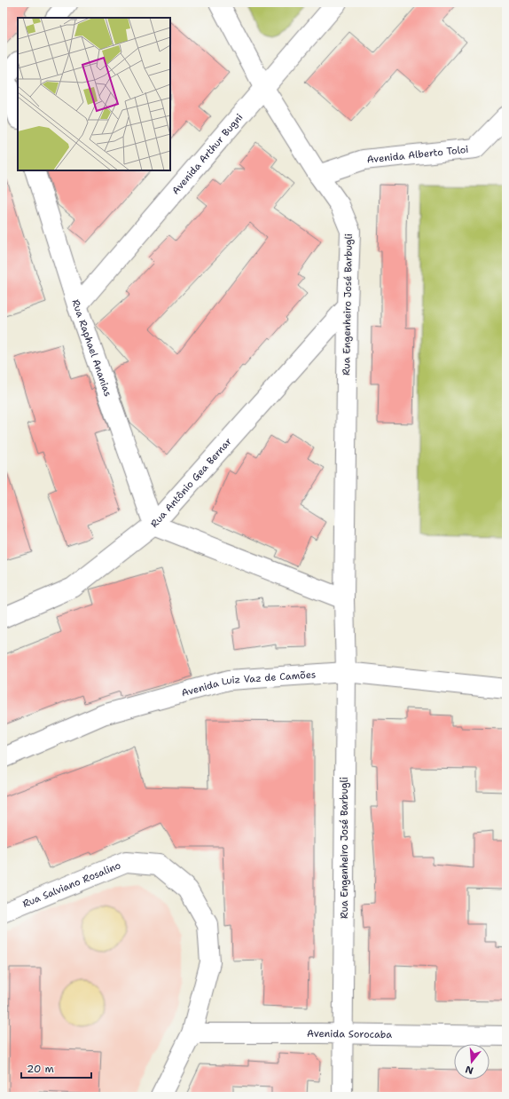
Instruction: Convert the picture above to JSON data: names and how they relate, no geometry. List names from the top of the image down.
{
  "streets": {
    "street": [
      "Avenida Arthur Bugni",
      "Avenida Alberto Toloi",
      "Rua Engenheiro José Barbugli",
      "Rua Raphael Ananias",
      "Rua Antônio Gea Bernar",
      "Avenida Luiz Vaz de Camões",
      "Rua Salviano Rosalino",
      "Avenida Sorocaba"
    ]
  },
  "crossings": [
    ["Avenida Arthur Bugni", "Rua Engenheiro José Barbugli"],
    ["Avenida Arthur Bugni", "Rua Raphael Ananias"],
    ["Avenida Alberto Toloi", "Rua Engenheiro José Barbugli"],
    ["Rua Engenheiro José Barbugli", "Rua Antônio Gea Bernar"],
    ["Rua Engenheiro José Barbugli", "Avenida Luiz Vaz de Camões"],
    ["Rua Engenheiro José Barbugli", "Avenida Sorocaba"],
    ["Rua Raphael Ananias", "Rua Antônio Gea Bernar"],
    ["Rua Salviano Rosalino", "Avenida Sorocaba"]
  ],
  "scale_bar": "20 m",
  "north": "bottom"
}
